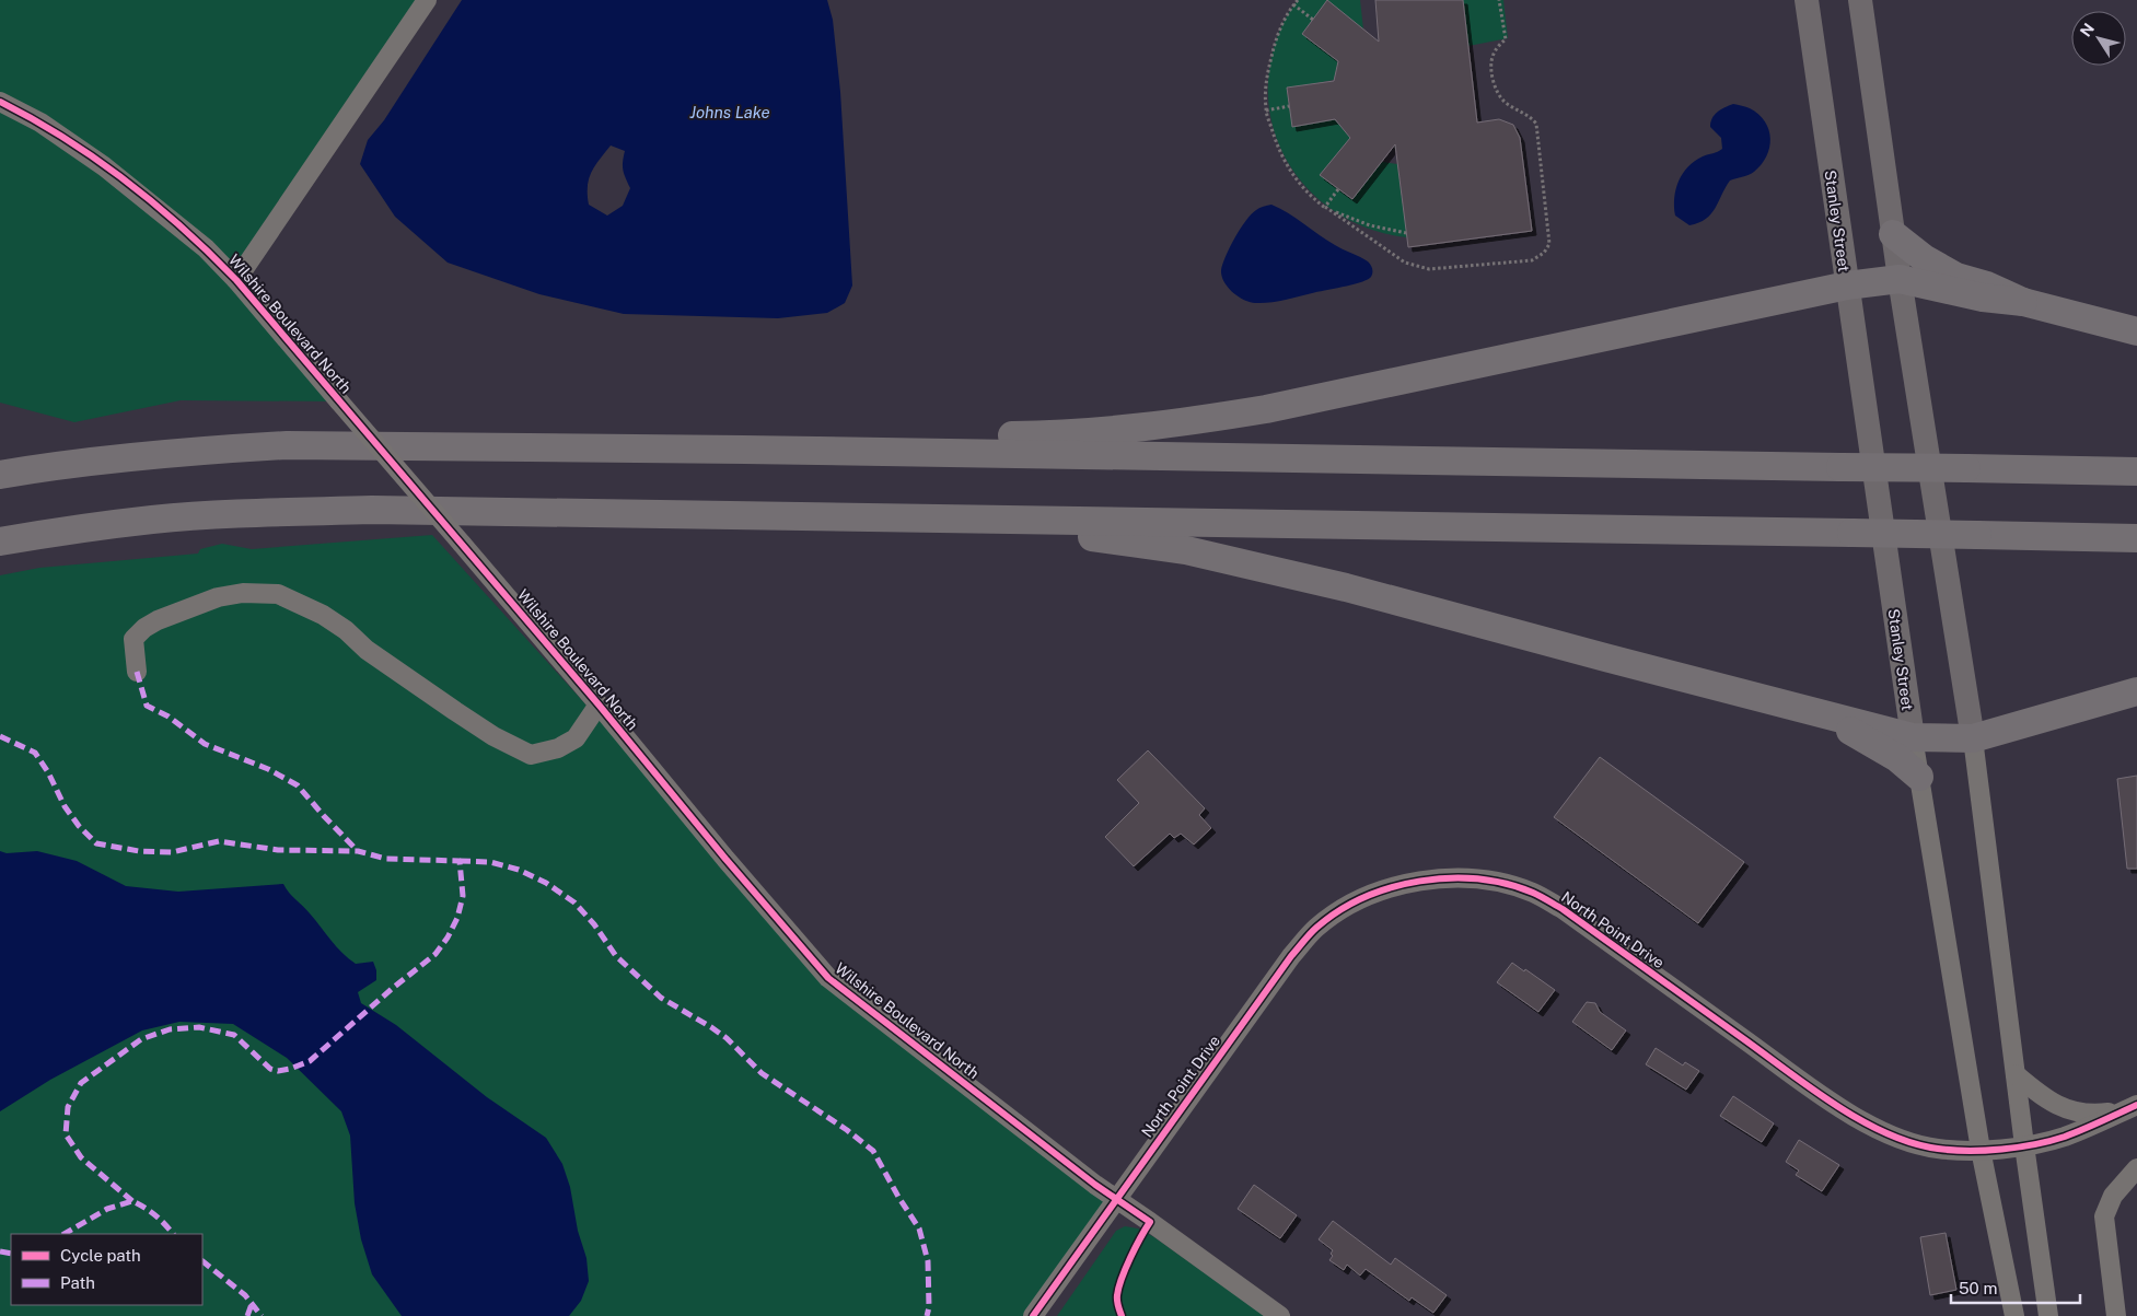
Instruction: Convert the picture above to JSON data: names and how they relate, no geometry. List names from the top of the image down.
{
  "streets": {
    "main road": ["Stanley Street"],
    "street": ["Wilshire Boulevard North", "North Point Drive"]
  },
  "crossings": [
    ["Stanley Street", "North Point Drive"],
    ["Wilshire Boulevard North", "North Point Drive"]
  ],
  "water": ["Johns Lake"],
  "legend": ["Cycle path", "Path"],
  "scale_bar": "50 m",
  "north": "top left"
}
